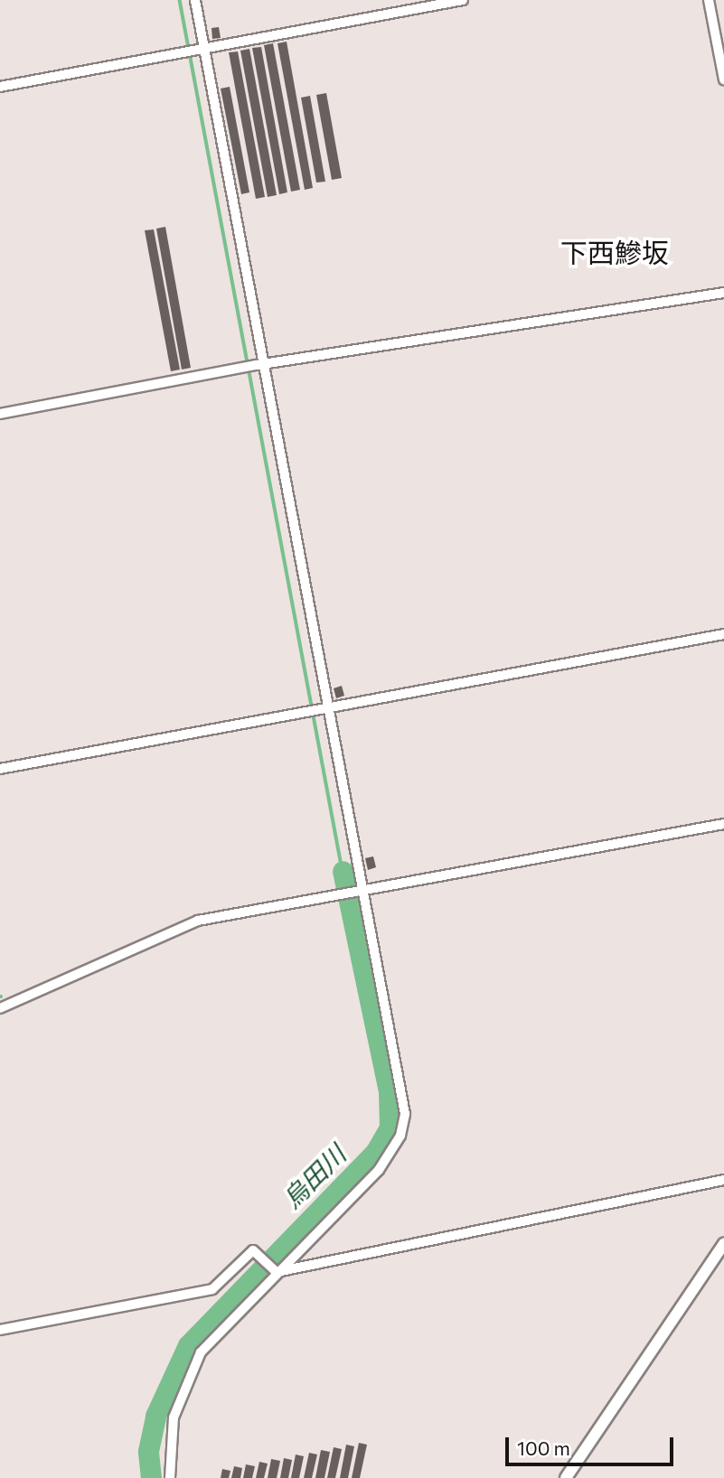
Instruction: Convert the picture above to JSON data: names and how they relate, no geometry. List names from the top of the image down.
{
  "districts": ["下西鰺坂"],
  "water": ["烏田川"],
  "scale_bar": "100 m"
}
